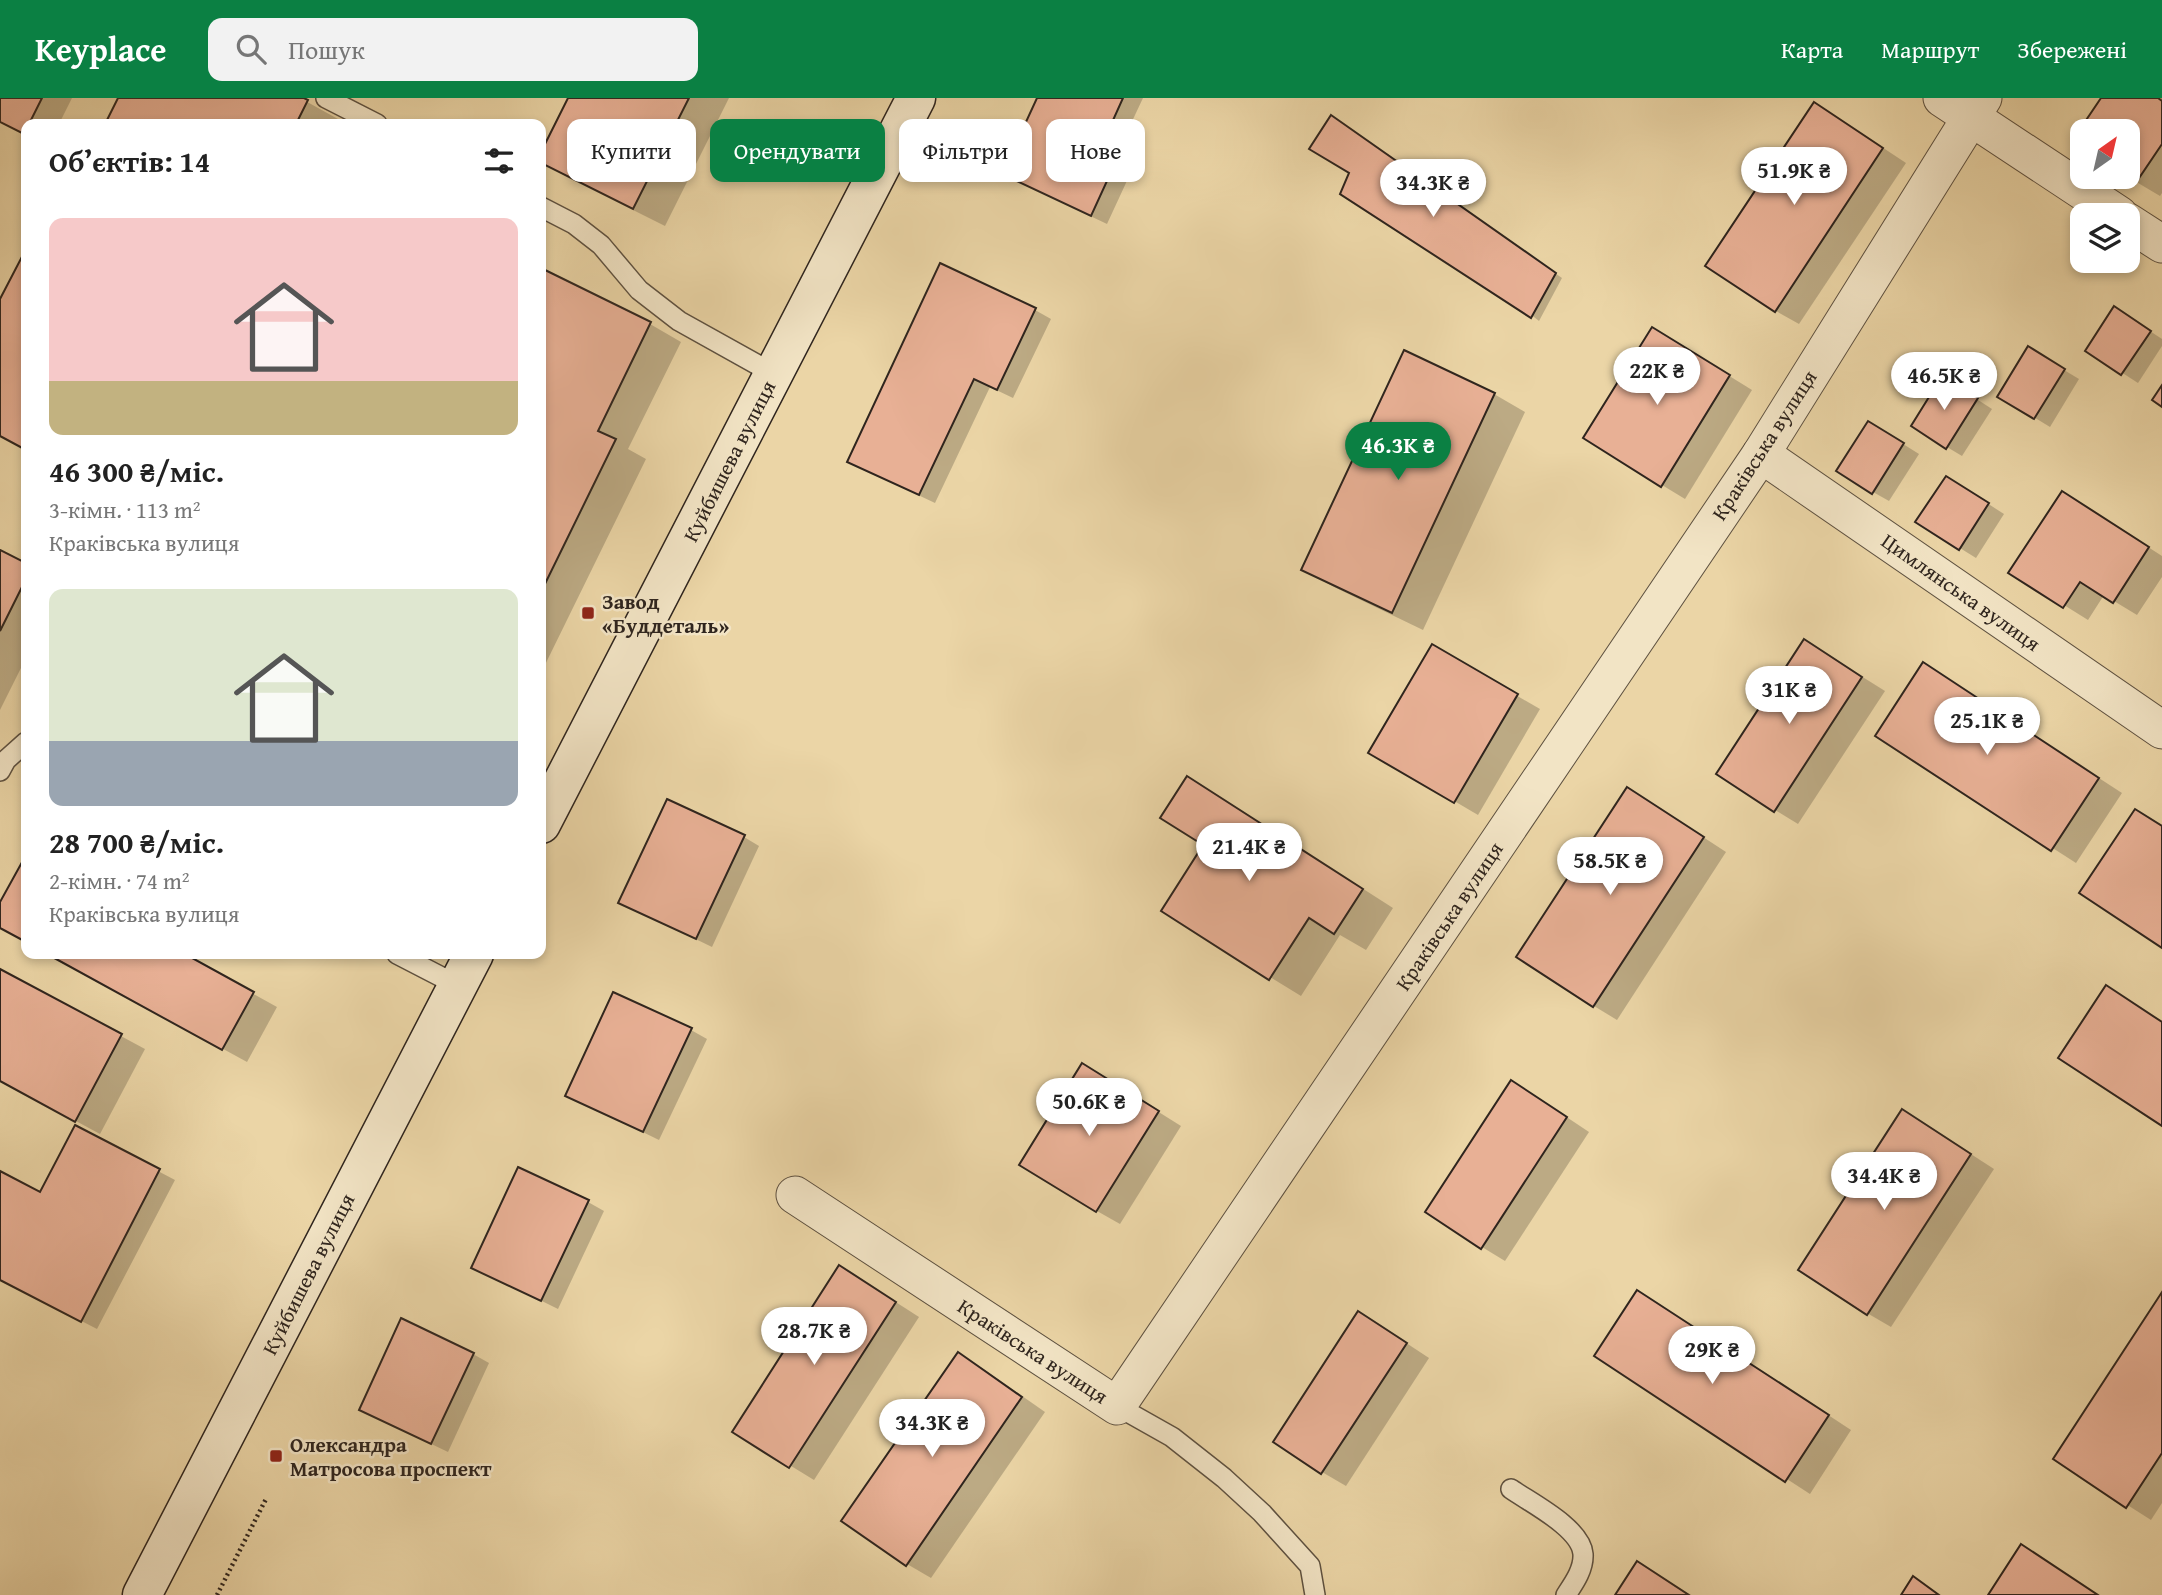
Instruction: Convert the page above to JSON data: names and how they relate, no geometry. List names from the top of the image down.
{
  "streets": {
    "main road": ["Куйбишева вулиця"],
    "street": ["Краківська вулиця", "Цимлянська вулиця"]
  },
  "crossings": [
    ["Краківська вулиця", "Цимлянська вулиця"]
  ],
  "places": {
    "transit": ["Завод «Буддеталь»", "Олександра Матросова проспект"]
  },
  "north": "top right",
  "page": {
    "header": "Keyplace",
    "search": "Пошук",
    "nav": ["Карта", "Маршрут", "Збережені"],
    "chip": [
      "Купити",
      "Орендувати",
      "Фільтри",
      "Нове"
    ],
    "heading": "Об’єктів: 14",
    "price": [
      "51.9K ₴",
      "34.3K ₴",
      "22K ₴",
      "46.5K ₴",
      "46.3K ₴",
      "31K ₴",
      "25.1K ₴",
      "21.4K ₴",
      "58.5K ₴",
      "50.6K ₴",
      "34.4K ₴",
      "28.7K ₴",
      "29K ₴",
      "34.3K ₴"
    ],
    "list": [
      {
        "name": "46 300 ₴/міс.",
        "note": "3-кімн. · 113 m² · Краківська вулиця"
      },
      {
        "name": "28 700 ₴/міс.",
        "note": "2-кімн. · 74 m² · Краківська вулиця"
      }
    ]
  }
}
